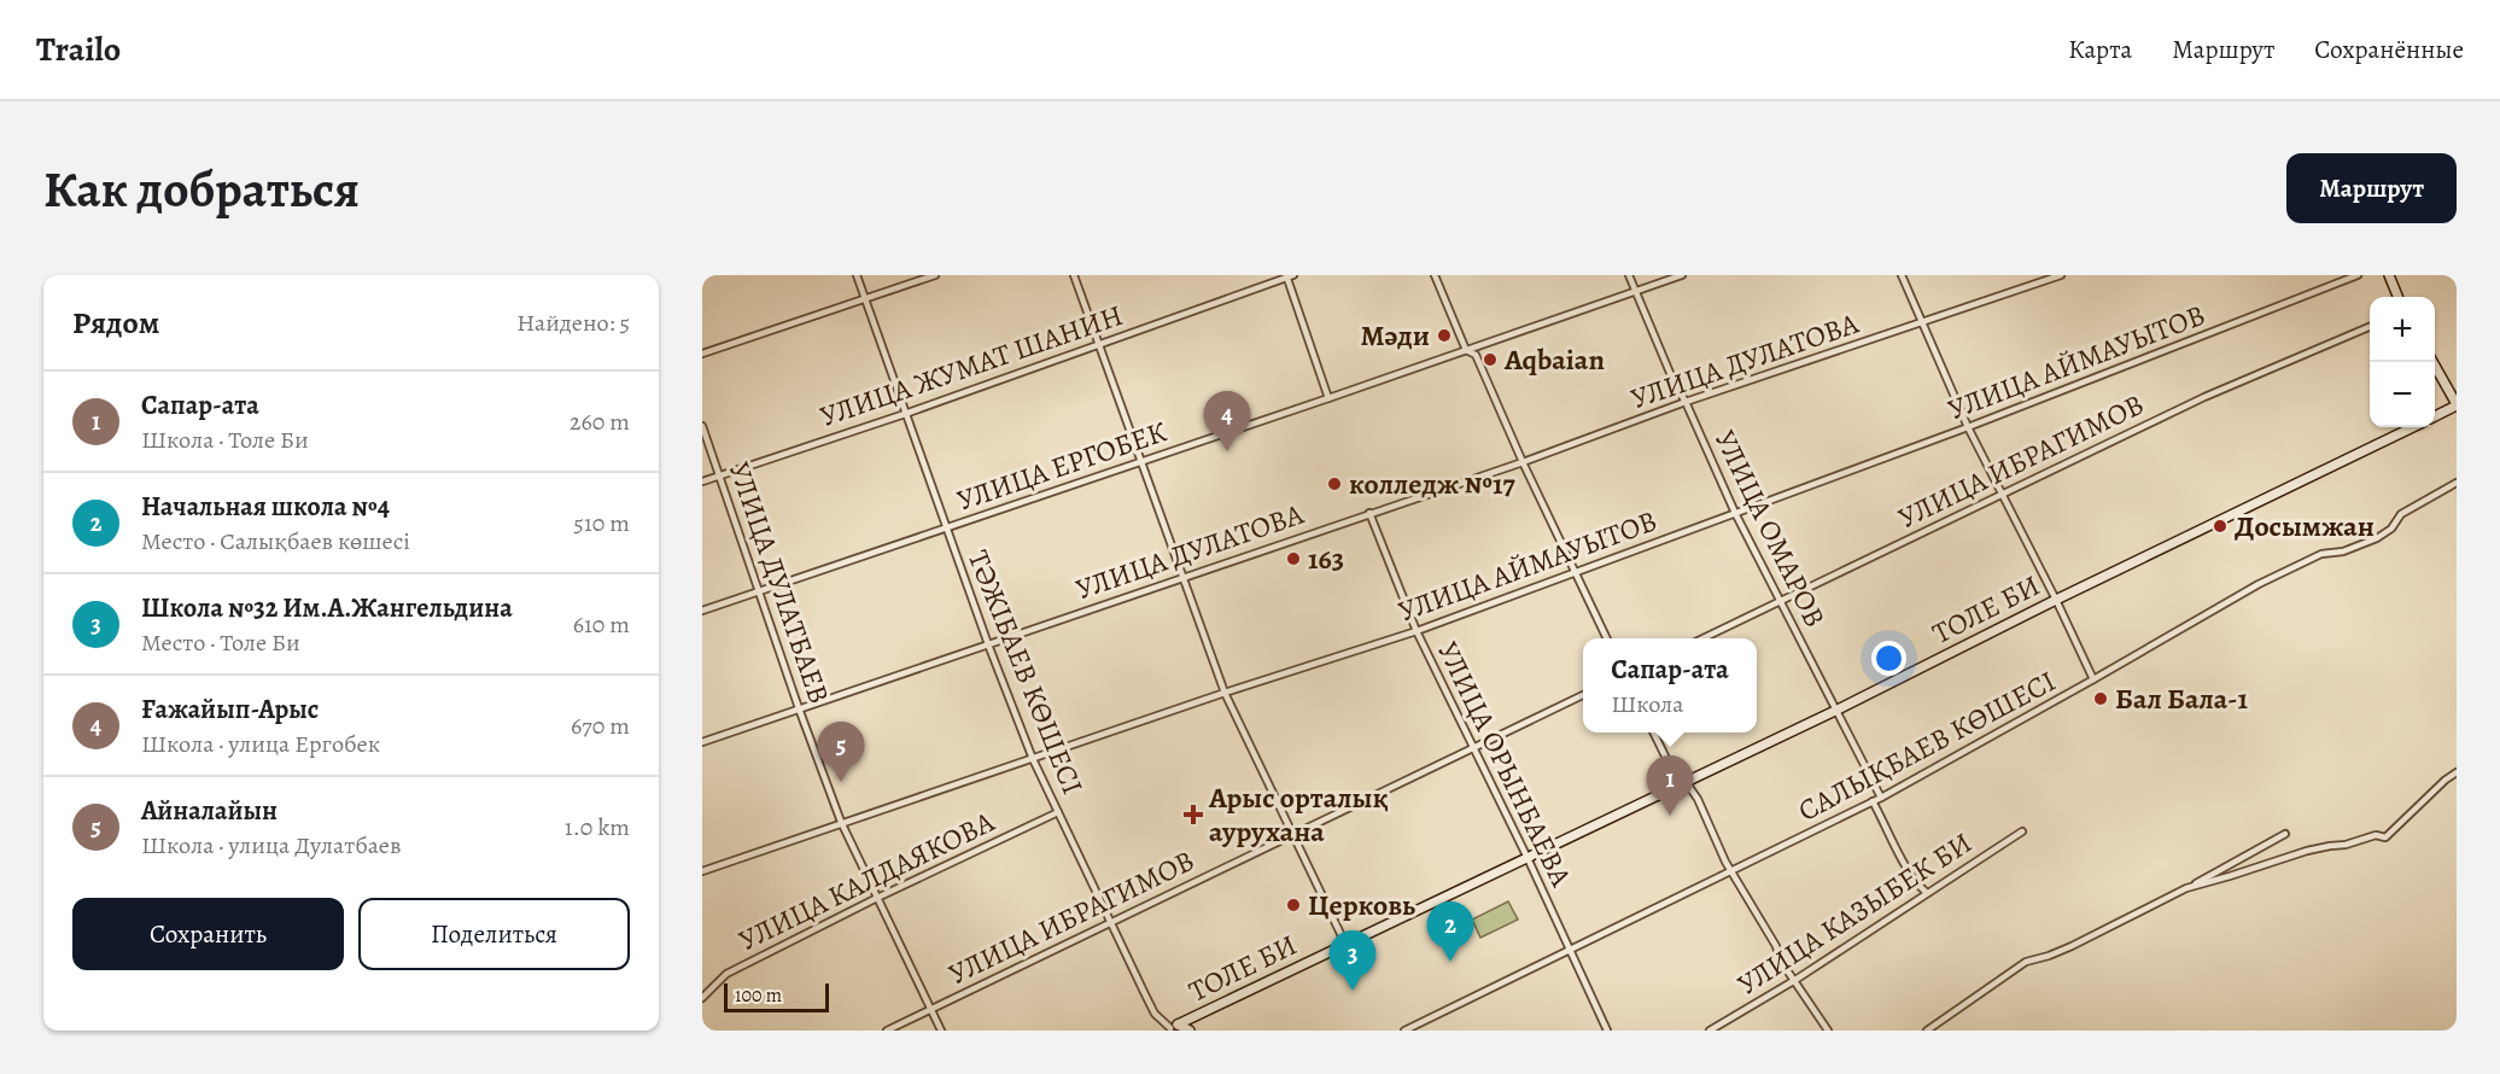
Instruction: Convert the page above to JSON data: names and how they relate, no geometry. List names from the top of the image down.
{
  "streets": {
    "main road": ["ТОЛЕ БИ"],
    "street": [
      "УЛИЦА ДУЛАТОВА",
      "УЛИЦА АЙМАУЫТОВ",
      "УЛИЦА ЖУМАТ ШАНИН",
      "УЛИЦА ИБРАГИМОВ",
      "УЛИЦА ЕРГОБЕК",
      "УЛИЦА ОМАРОВ",
      "УЛИЦА ДУЛАТБАЕВ",
      "ТӘЖІБАЕВ КӨШЕСІ",
      "САЛЫҚБАЕВ КӨШЕСІ",
      "УЛИЦА ОРЫНБАЕВА",
      "УЛИЦА КАЛДАЯКОВА",
      "УЛИЦА КАЗЫБЕК БИ"
    ]
  },
  "crossings": [
    ["УЛИЦА ДУЛАТОВА", "УЛИЦА ОМАРОВ"],
    ["УЛИЦА ДУЛАТОВА", "УЛИЦА ДУЛАТБАЕВ"],
    ["УЛИЦА ДУЛАТОВА", "ТӘЖІБАЕВ КӨШЕСІ"],
    ["УЛИЦА ДУЛАТОВА", "УЛИЦА ОРЫНБАЕВА"],
    ["УЛИЦА АЙМАУЫТОВ", "УЛИЦА ОМАРОВ"],
    ["УЛИЦА АЙМАУЫТОВ", "УЛИЦА ДУЛАТБАЕВ"],
    ["УЛИЦА АЙМАУЫТОВ", "ТӘЖІБАЕВ КӨШЕСІ"],
    ["УЛИЦА АЙМАУЫТОВ", "УЛИЦА ОРЫНБАЕВА"],
    ["УЛИЦА ЖУМАТ ШАНИН", "УЛИЦА ДУЛАТБАЕВ"],
    ["УЛИЦА ЖУМАТ ШАНИН", "ТӘЖІБАЕВ КӨШЕСІ"],
    ["УЛИЦА ИБРАГИМОВ", "УЛИЦА ОМАРОВ"],
    ["УЛИЦА ИБРАГИМОВ", "УЛИЦА ДУЛАТБАЕВ"],
    ["УЛИЦА ИБРАГИМОВ", "ТӘЖІБАЕВ КӨШЕСІ"],
    ["УЛИЦА ИБРАГИМОВ", "УЛИЦА ОРЫНБАЕВА"],
    ["УЛИЦА ЕРГОБЕК", "УЛИЦА ОМАРОВ"],
    ["УЛИЦА ЕРГОБЕК", "УЛИЦА ДУЛАТБАЕВ"],
    ["УЛИЦА ЕРГОБЕК", "ТӘЖІБАЕВ КӨШЕСІ"],
    ["УЛИЦА ОМАРОВ", "ТОЛЕ БИ"],
    ["УЛИЦА ОМАРОВ", "САЛЫҚБАЕВ КӨШЕСІ"],
    ["УЛИЦА ДУЛАТБАЕВ", "УЛИЦА КАЛДАЯКОВА"],
    ["ТОЛЕ БИ", "ТӘЖІБАЕВ КӨШЕСІ"],
    ["ТОЛЕ БИ", "УЛИЦА ОРЫНБАЕВА"],
    ["ТӘЖІБАЕВ КӨШЕСІ", "УЛИЦА КАЛДАЯКОВА"],
    ["САЛЫҚБАЕВ КӨШЕСІ", "УЛИЦА ОРЫНБАЕВА"]
  ],
  "places": {
    "other": [
      "Мәди",
      "Aqbaian",
      "колледж №17",
      "Досымжан",
      "163",
      "Бал Бала-1",
      "Церковь"
    ],
    "health": ["Арыс орталық аурухана"]
  },
  "scale_bar": "100 m",
  "page": {
    "header": "Trailo",
    "nav": ["Карта", "Маршрут", "Сохранённые"],
    "buttons": [
      "Маршрут",
      ["Сохранить", "Поделиться"]
    ],
    "title": "Как добраться",
    "heading": ["Рядом", "Найдено: 5"],
    "map_buttons": ["+", "−"],
    "list": [
      {
        "mark": "1",
        "name": "Сапар-ата",
        "note": "Школа · Толе Би",
        "value": "260 m"
      },
      {
        "mark": "2",
        "name": "Начальная школа №4",
        "note": "Место · Салықбаев көшесі",
        "value": "510 m"
      },
      {
        "mark": "3",
        "name": "Школа №32 Им.А.Жангельдина",
        "note": "Место · Толе Би",
        "value": "610 m"
      },
      {
        "mark": "4",
        "name": "Ғажайып-Арыс",
        "note": "Школа · улица Ергобек",
        "value": "670 m"
      },
      {
        "mark": "5",
        "name": "Айналайын",
        "note": "Школа · улица Дулатбаев",
        "value": "1.0 km"
      }
    ],
    "pins": [
      "4",
      "5",
      "1",
      "2",
      "3"
    ],
    "popup": ["Сапар-ата", "Школа"],
    "scale": "100 m"
  }
}
